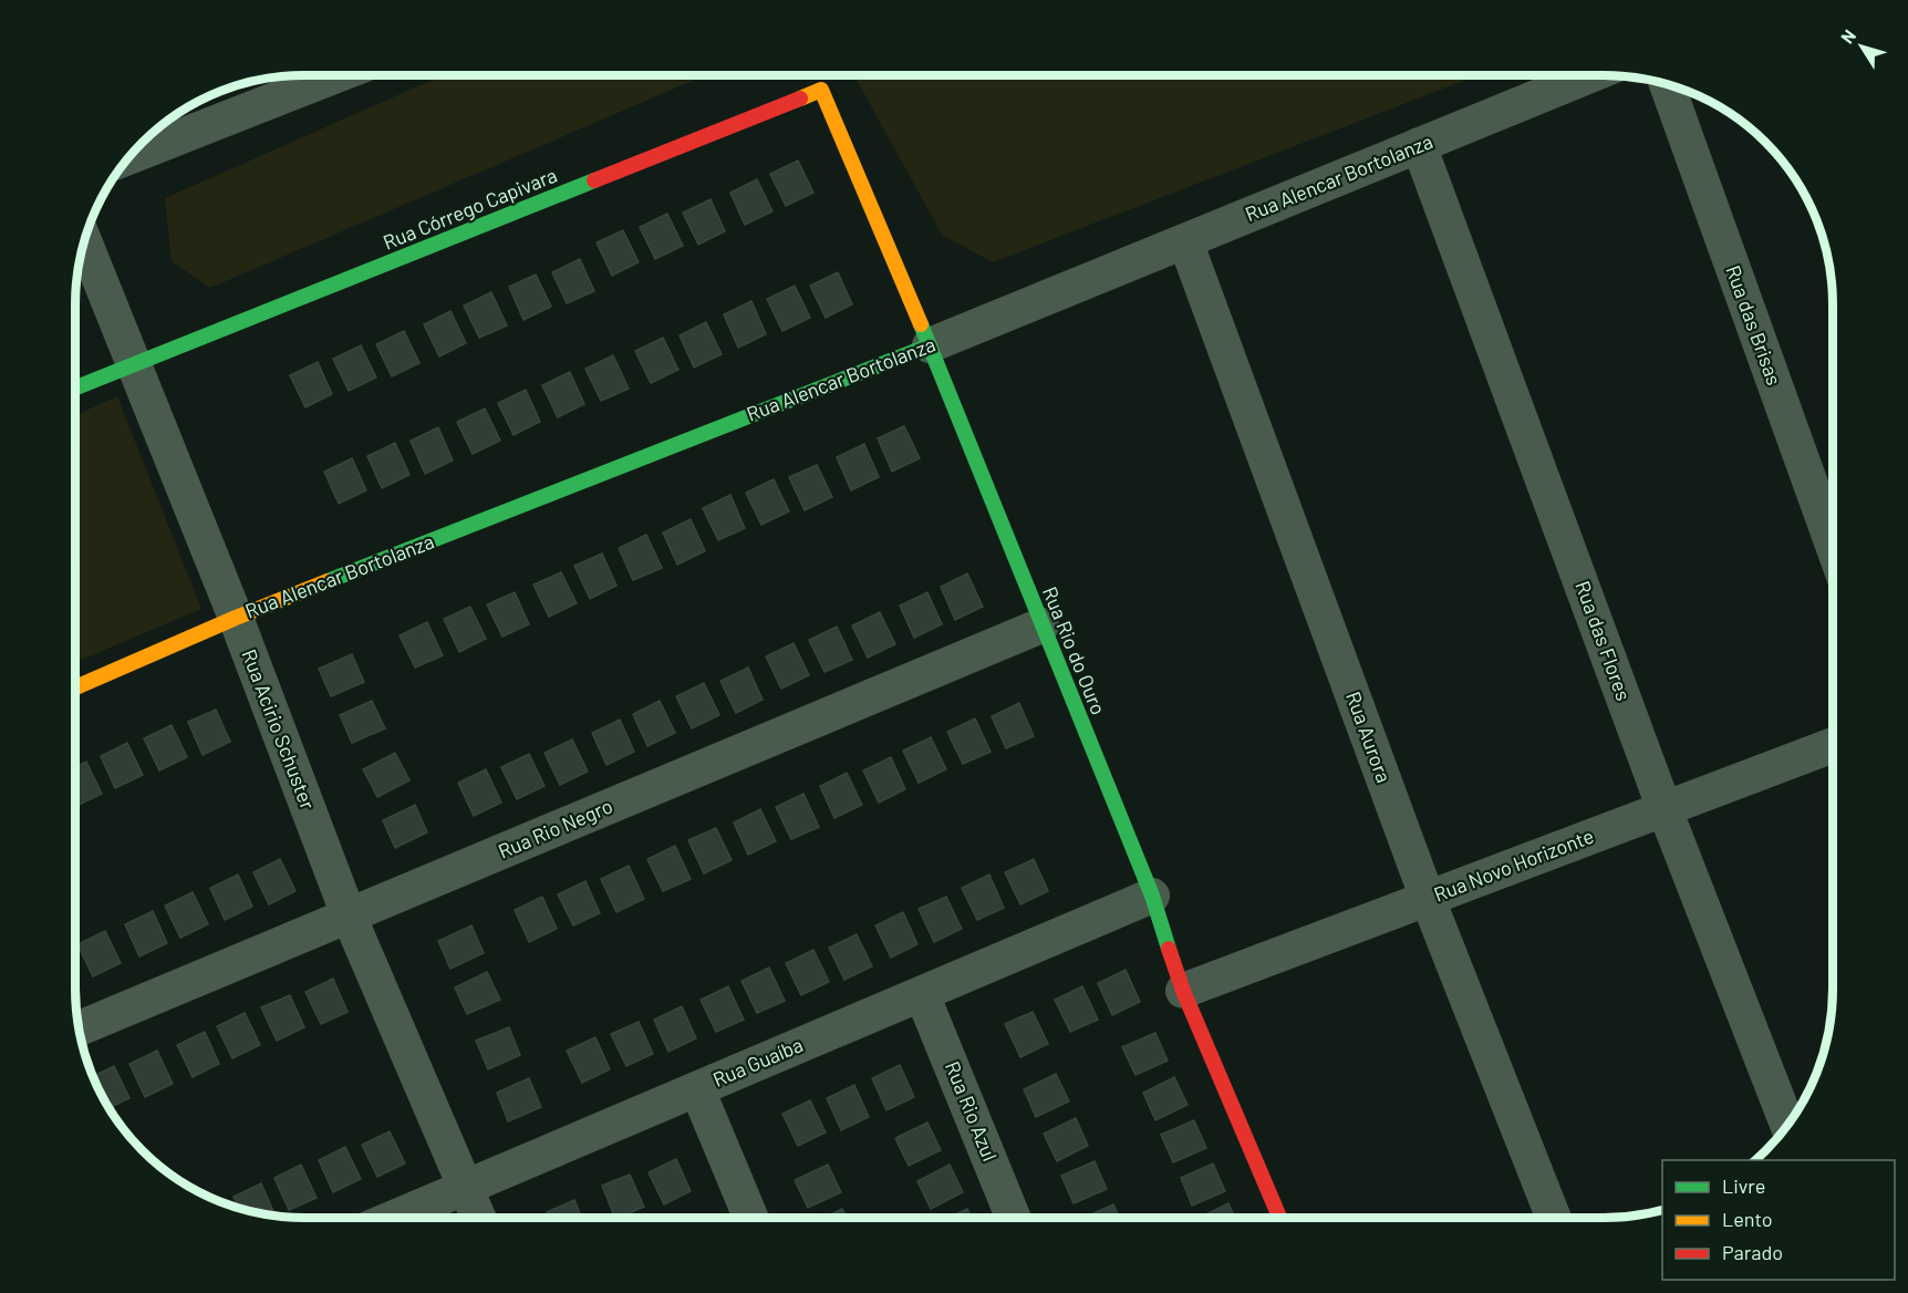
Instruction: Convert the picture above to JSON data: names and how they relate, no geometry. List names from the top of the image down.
{
  "streets": {
    "street": [
      "Rua Alencar Bortolanza",
      "Rua Córrego Capivara",
      "Rua das Brisas",
      "Rua das Flores",
      "Rua Rio do Ouro",
      "Rua Acirio Schuster",
      "Rua Aurora",
      "Rua Rio Negro",
      "Rua Novo Horizonte",
      "Rua Guaíba",
      "Rua Rio Azul"
    ]
  },
  "crossings": [
    ["Rua Alencar Bortolanza", "Rua das Flores"],
    ["Rua Alencar Bortolanza", "Rua Rio do Ouro"],
    ["Rua Alencar Bortolanza", "Rua Acirio Schuster"],
    ["Rua Alencar Bortolanza", "Rua Aurora"],
    ["Rua Córrego Capivara", "Rua Rio do Ouro"],
    ["Rua Córrego Capivara", "Rua Acirio Schuster"],
    ["Rua das Flores", "Rua Novo Horizonte"],
    ["Rua Rio do Ouro", "Rua Rio Negro"],
    ["Rua Rio do Ouro", "Rua Novo Horizonte"],
    ["Rua Rio do Ouro", "Rua Guaíba"],
    ["Rua Acirio Schuster", "Rua Rio Negro"],
    ["Rua Acirio Schuster", "Rua Guaíba"],
    ["Rua Aurora", "Rua Novo Horizonte"],
    ["Rua Guaíba", "Rua Rio Azul"]
  ],
  "legend": ["Livre", "Lento", "Parado"],
  "north": "top left"
}
